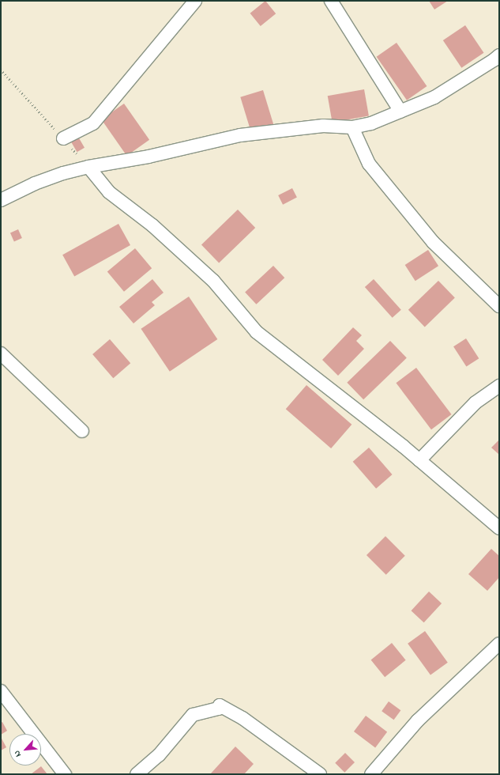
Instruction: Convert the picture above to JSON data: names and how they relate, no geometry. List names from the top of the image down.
{
  "north": "bottom left"
}
